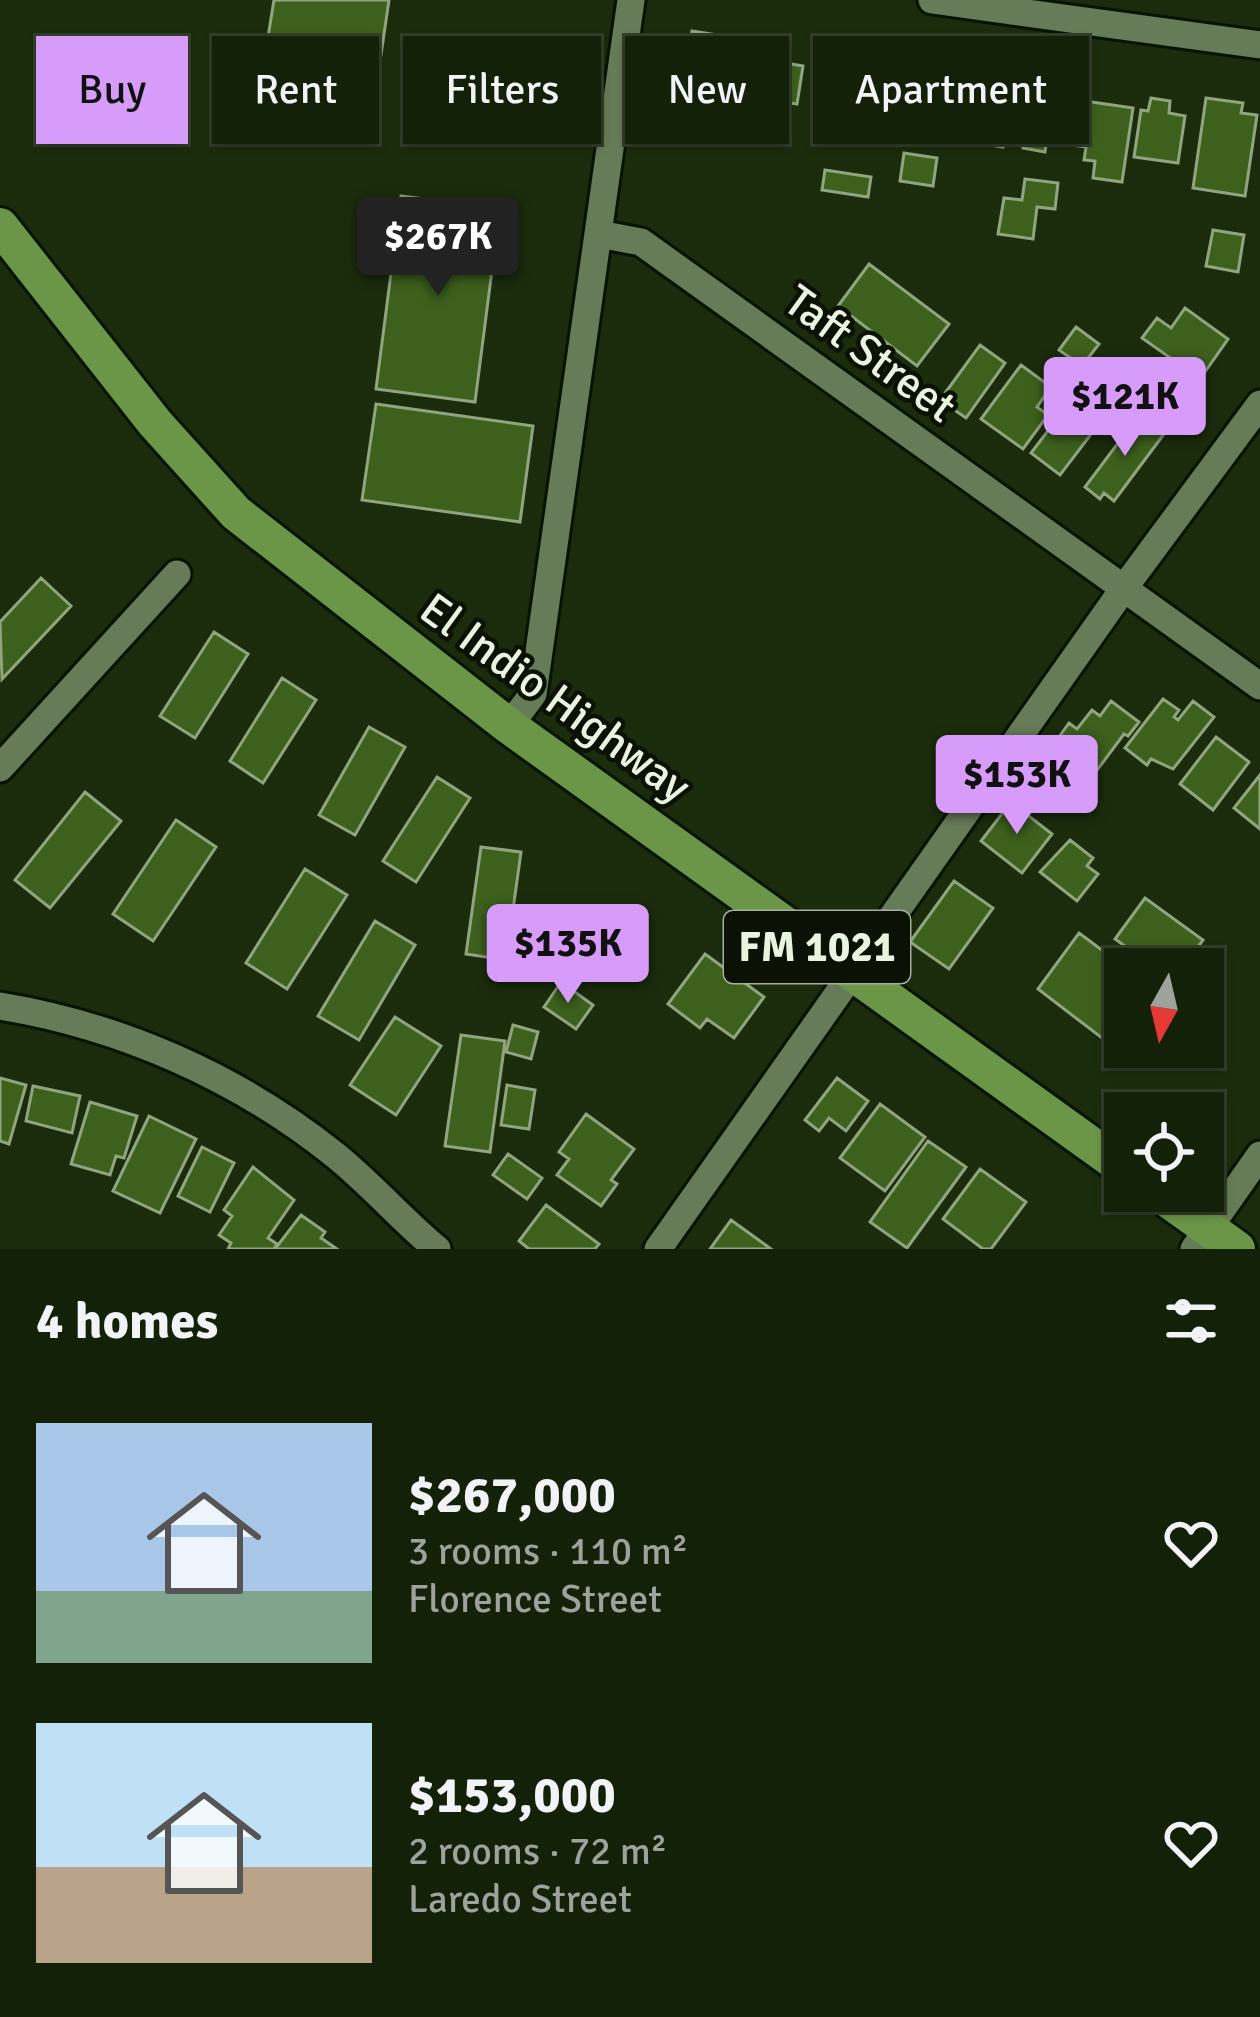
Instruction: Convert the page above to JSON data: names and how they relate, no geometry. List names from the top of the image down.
{
  "streets": {
    "main road": ["El Indio Highway", "FM 1021"],
    "street": ["Taft Street"]
  },
  "north": "bottom",
  "page": {
    "chip": [
      "Buy",
      "Rent",
      "Filters",
      "New",
      "Apartment"
    ],
    "price": [
      "$267K",
      "$121K",
      "$153K",
      "$135K"
    ],
    "heading": "4 homes",
    "list": [
      {
        "name": "$267,000",
        "note": "3 rooms · 110 m² · Florence Street"
      },
      {
        "name": "$153,000",
        "note": "2 rooms · 72 m² · Laredo Street"
      }
    ]
  }
}
